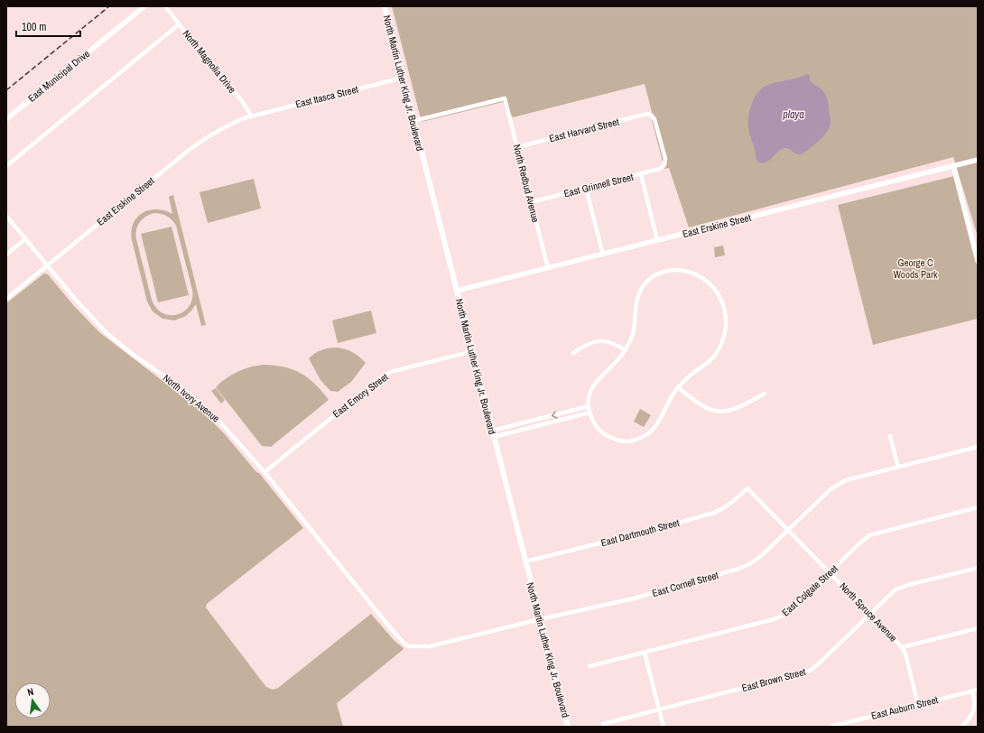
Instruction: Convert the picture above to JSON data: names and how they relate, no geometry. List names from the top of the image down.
{
  "streets": {
    "main road": ["North Martin Luther King Jr. Boulevard"],
    "street": [
      "North Magnolia Drive",
      "East Municipal Drive",
      "East Itasca Street",
      "East Harvard Street",
      "North Redbud Avenue",
      "East Grinnell Street",
      "East Erskine Street",
      "East Emory Street",
      "North Ivory Avenue",
      "East Dartmouth Street",
      "East Cornell Street",
      "East Colgate Street",
      "North Spruce Avenue",
      "East Brown Street",
      "East Auburn Street"
    ]
  },
  "crossings": [
    ["North Magnolia Drive", "East Itasca Street"],
    ["North Magnolia Drive", "East Erskine Street"],
    ["North Martin Luther King Jr. Boulevard", "East Itasca Street"],
    ["North Martin Luther King Jr. Boulevard", "North Redbud Avenue"],
    ["North Martin Luther King Jr. Boulevard", "East Erskine Street"],
    ["North Martin Luther King Jr. Boulevard", "East Emory Street"],
    ["North Martin Luther King Jr. Boulevard", "East Dartmouth Street"],
    ["North Martin Luther King Jr. Boulevard", "East Cornell Street"],
    ["East Itasca Street", "East Erskine Street"],
    ["East Harvard Street", "North Redbud Avenue"],
    ["East Harvard Street", "East Grinnell Street"],
    ["North Redbud Avenue", "East Grinnell Street"],
    ["North Redbud Avenue", "East Erskine Street"],
    ["East Erskine Street", "North Ivory Avenue"],
    ["East Emory Street", "North Ivory Avenue"],
    ["North Ivory Avenue", "East Cornell Street"],
    ["East Dartmouth Street", "North Spruce Avenue"],
    ["East Cornell Street", "North Spruce Avenue"],
    ["East Colgate Street", "North Spruce Avenue"],
    ["North Spruce Avenue", "East Brown Street"],
    ["North Spruce Avenue", "East Auburn Street"]
  ],
  "water": ["playa"],
  "parks": ["George C Woods Park"],
  "scale_bar": "100 m",
  "north": "top"
}
